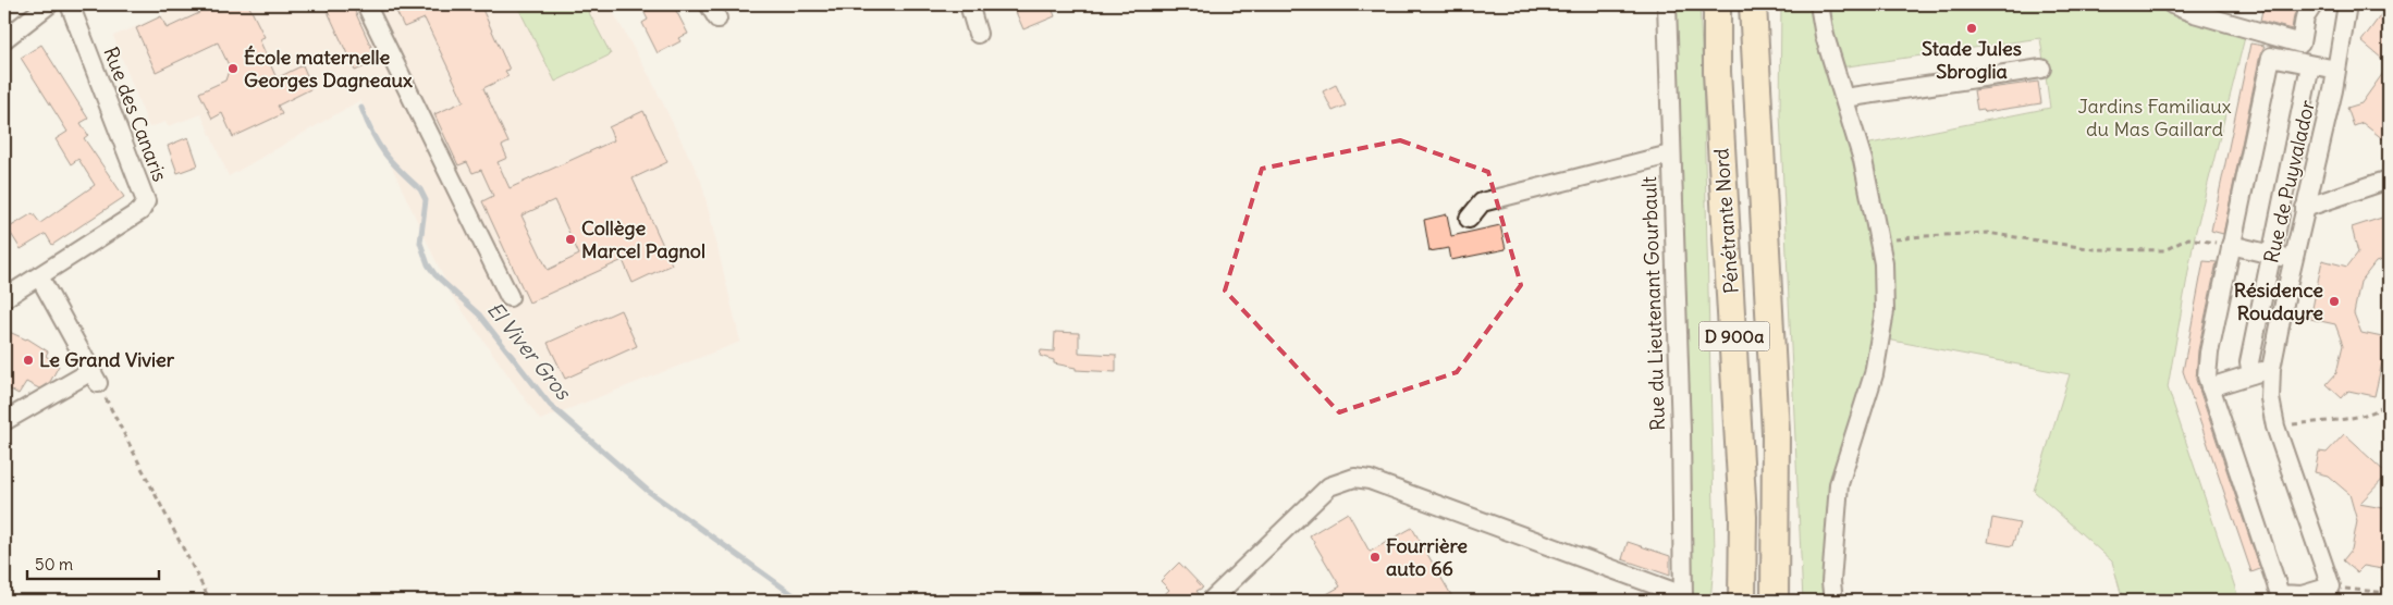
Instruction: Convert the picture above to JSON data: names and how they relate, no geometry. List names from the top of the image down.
{
  "streets": {
    "highway": ["Pénétrante Nord", "D 900a"],
    "street": ["Rue des Canaris", "Rue de Puyvalador", "Rue du Lieutenant Gourbault"]
  },
  "water": ["El Viver Gros"],
  "parks": ["Jardins Familiaux du Mas Gaillard"],
  "places": [
    "Stade Jules Sbroglia",
    "École maternelle Georges Dagneaux",
    "Collège Marcel Pagnol",
    "Résidence Roudayre",
    "Le Grand Vivier",
    "Fourrière auto 66"
  ],
  "scale_bar": "50 m"
}
